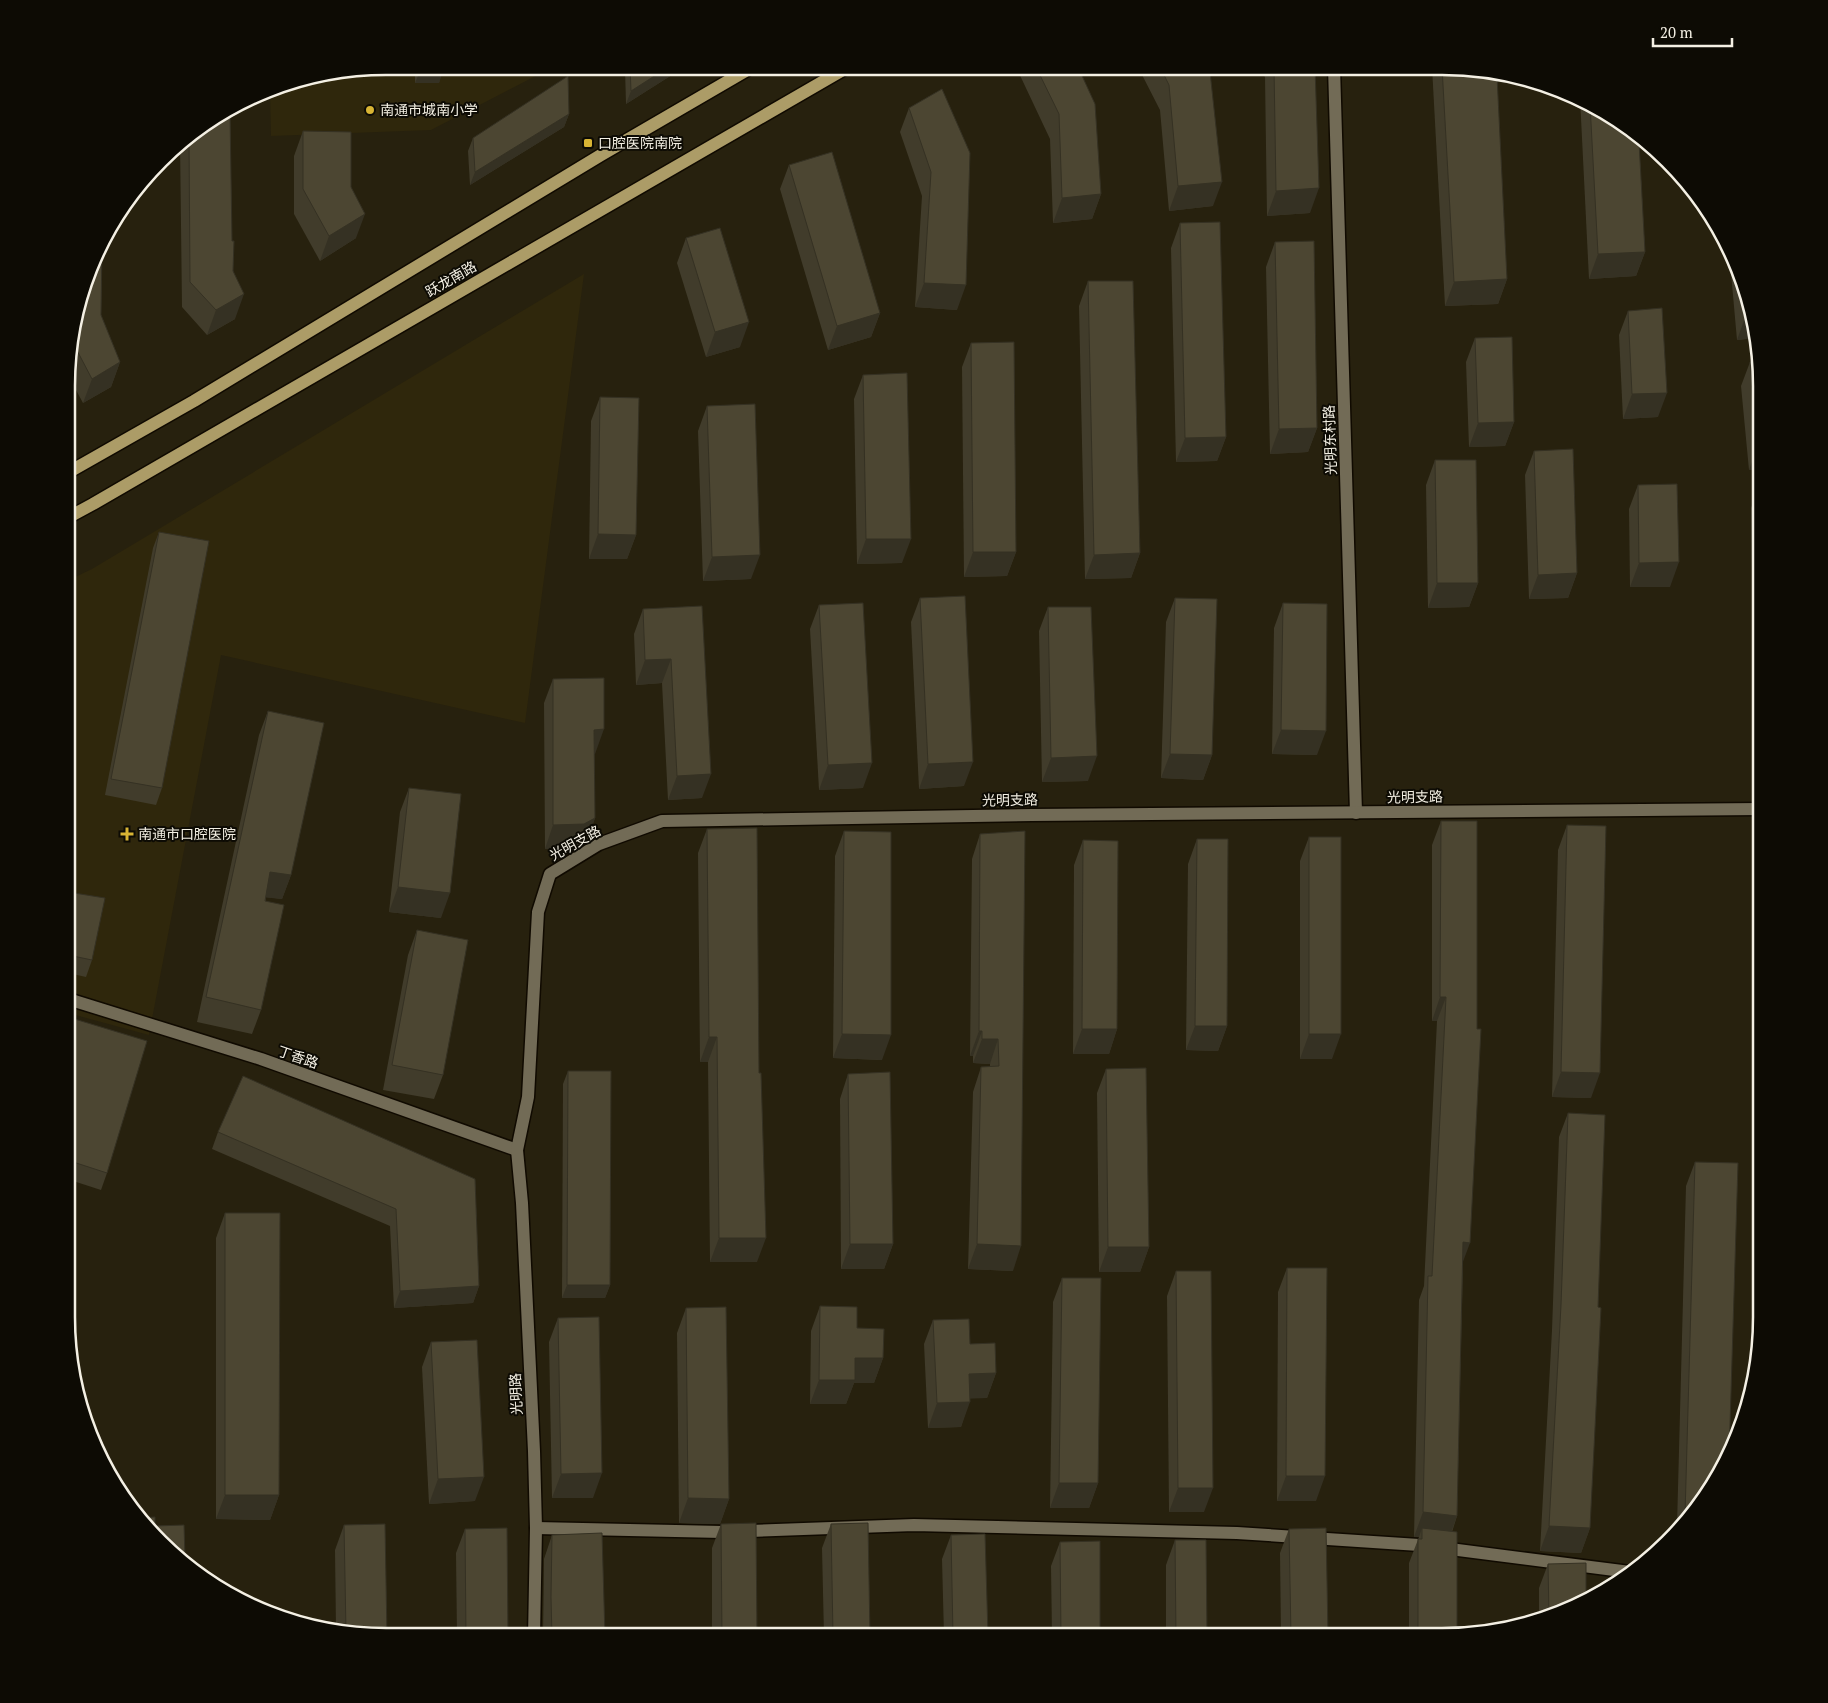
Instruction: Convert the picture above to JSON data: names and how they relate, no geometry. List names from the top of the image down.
{
  "streets": {
    "main road": ["跃龙南路"],
    "street": [
      "光明东村路",
      "光明支路",
      "丁香路",
      "光明路"
    ]
  },
  "crossings": [
    ["光明东村路", "光明支路"],
    ["光明支路", "丁香路"],
    ["光明支路", "光明路"],
    ["丁香路", "光明路"]
  ],
  "places": {
    "other": ["南通市城南小学"],
    "transit": ["口腔医院南院"],
    "health": ["南通市口腔医院"]
  },
  "scale_bar": "20 m"
}
